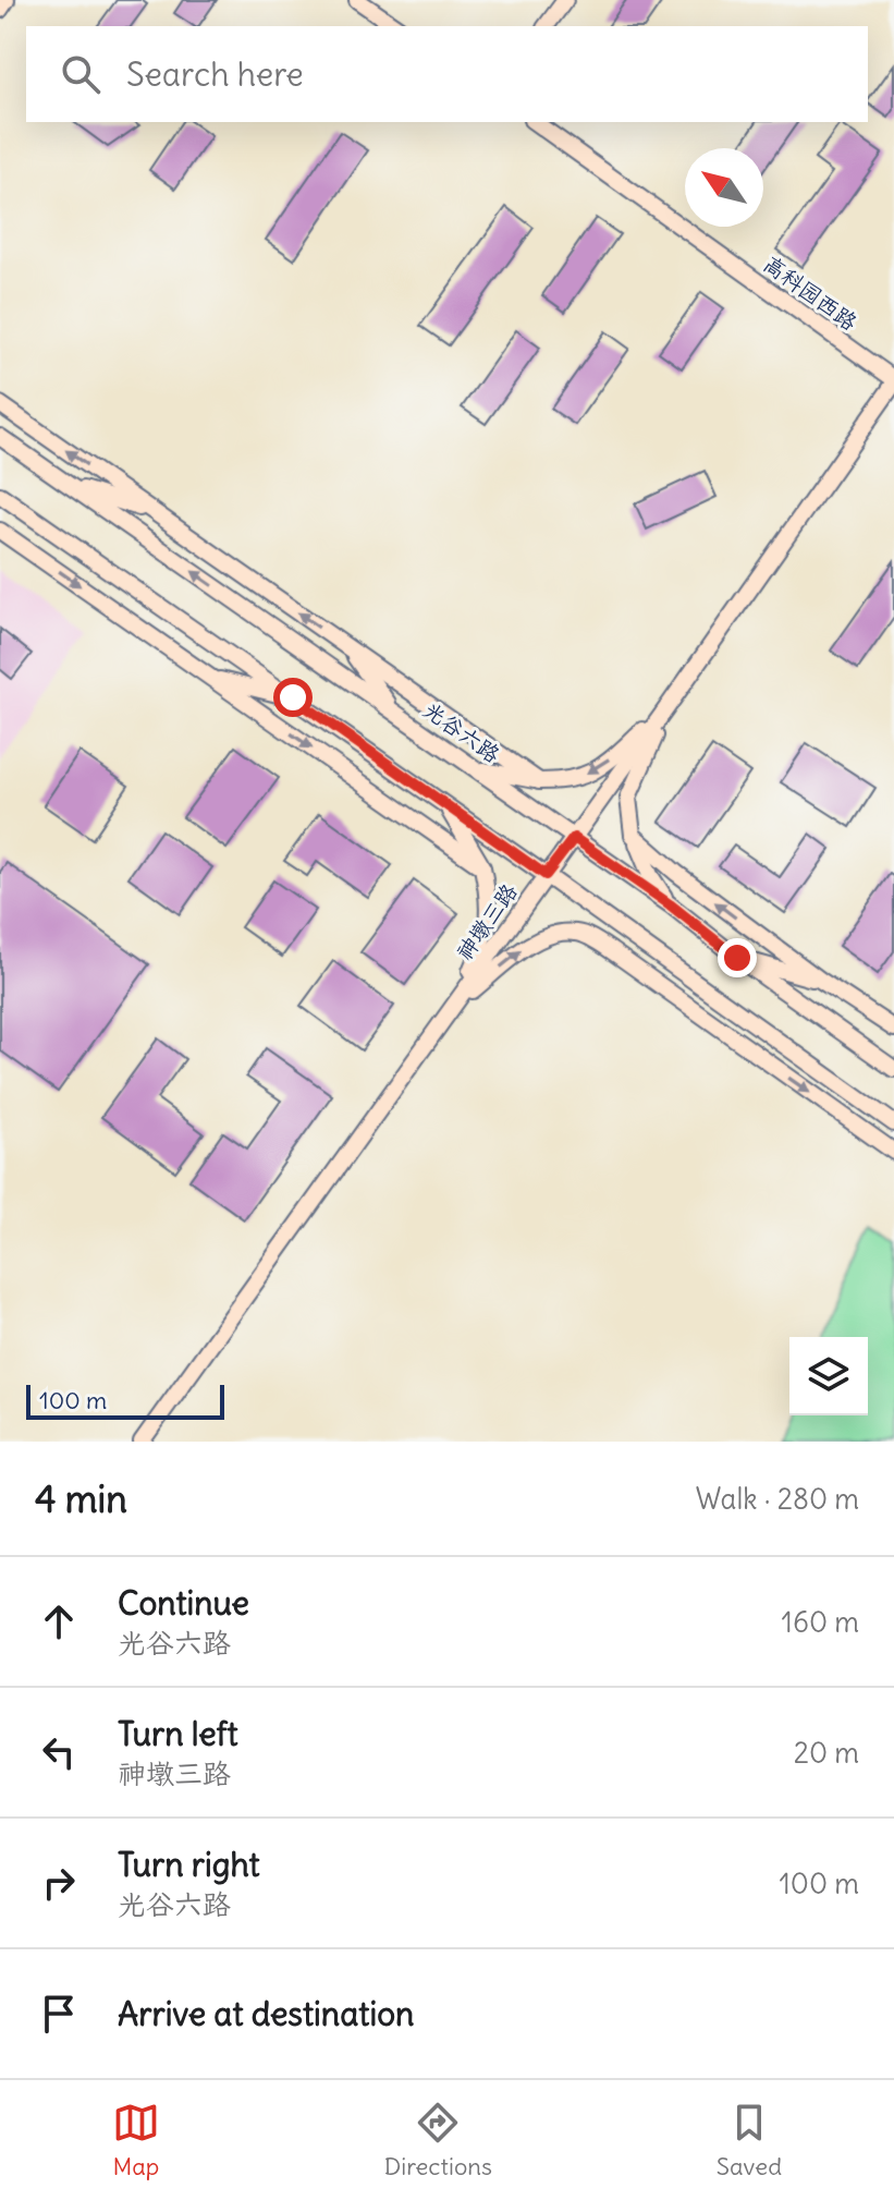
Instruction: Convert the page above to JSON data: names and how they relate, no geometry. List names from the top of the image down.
{
  "streets": {
    "street": ["高科园西路", "光谷六路", "神墩三路"]
  },
  "crossings": [
    ["高科园西路", "神墩三路"],
    ["光谷六路", "神墩三路"]
  ],
  "scale_bar": "100 m",
  "north": "top left",
  "page": {
    "search": "Search here",
    "scale": "100 m",
    "heading": ["4 min", "Walk · 280 m"],
    "list": [
      ["Continue", "光谷六路", "160 m"],
      ["Turn left", "神墩三路", "20 m"],
      ["Turn right", "光谷六路", "100 m"],
      "Arrive at destination"
    ],
    "nav": ["Map", "Directions", "Saved"]
  }
}
